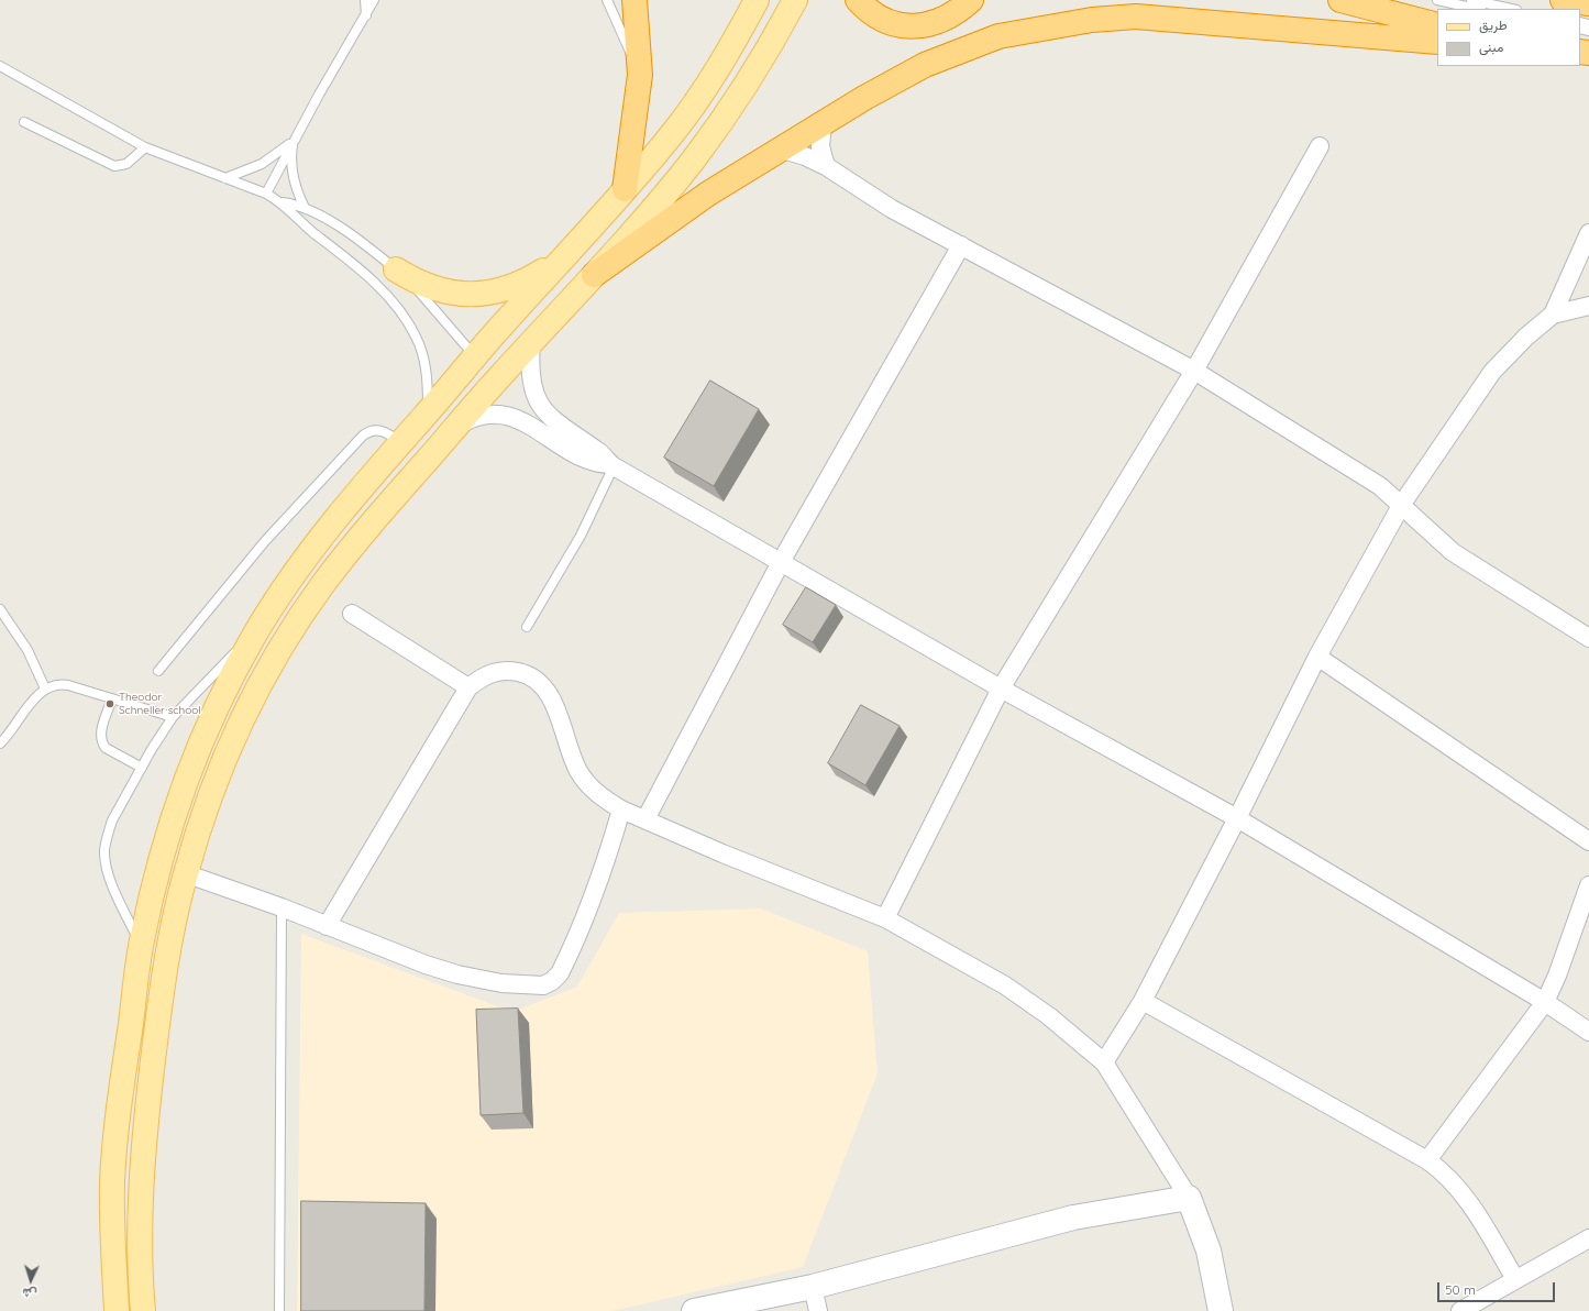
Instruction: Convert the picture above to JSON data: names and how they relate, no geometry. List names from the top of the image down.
{
  "places": ["Theodor Schneller school"],
  "legend": ["طريق", "مبنى"],
  "scale_bar": "50 m",
  "north": "bottom"
}
